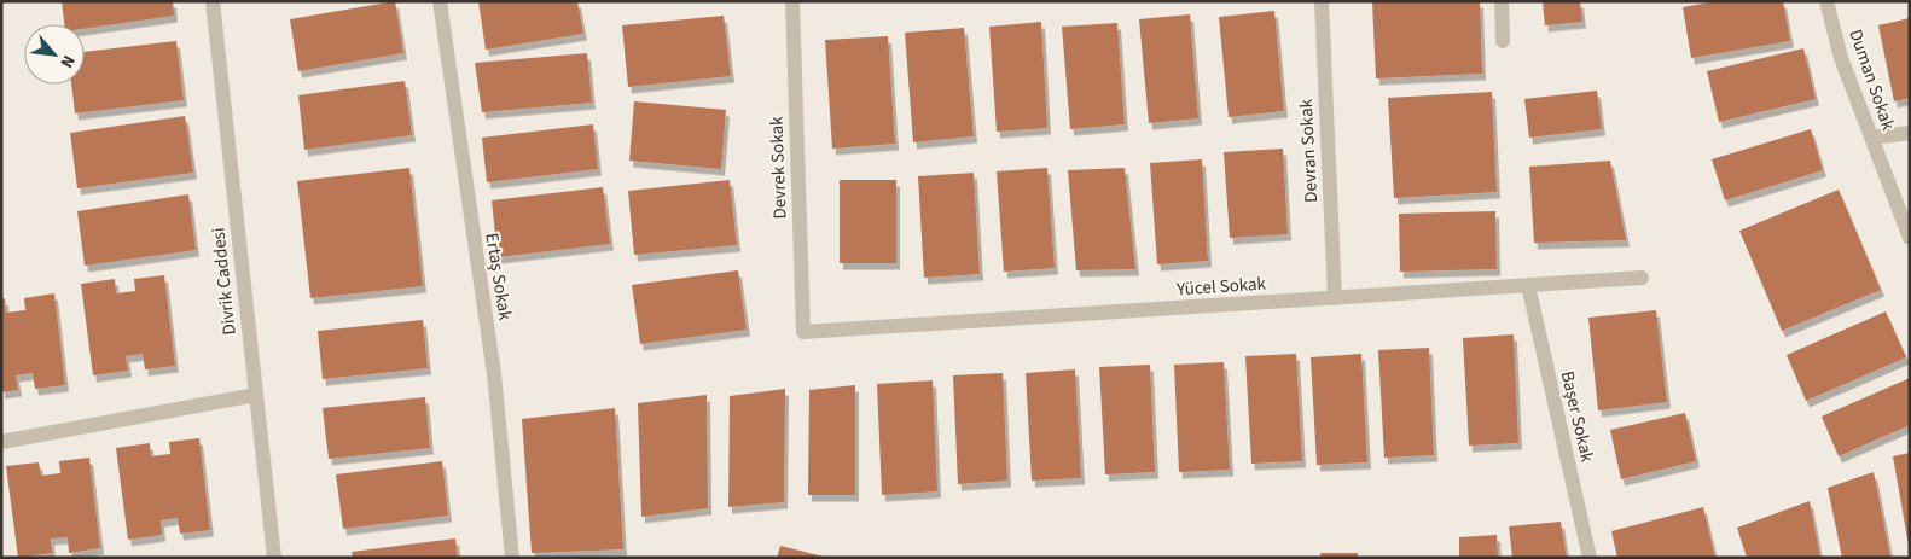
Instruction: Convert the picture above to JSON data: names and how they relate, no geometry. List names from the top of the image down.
{
  "streets": {
    "street": [
      "Duman Sokak",
      "Devran Sokak",
      "Devrek Sokak",
      "Ertaş Sokak",
      "Divrik Caddesi",
      "Yücel Sokak",
      "Başer Sokak"
    ]
  },
  "crossings": [
    ["Devran Sokak", "Yücel Sokak"],
    ["Devrek Sokak", "Yücel Sokak"],
    ["Yücel Sokak", "Başer Sokak"]
  ],
  "north": "bottom right"
}
